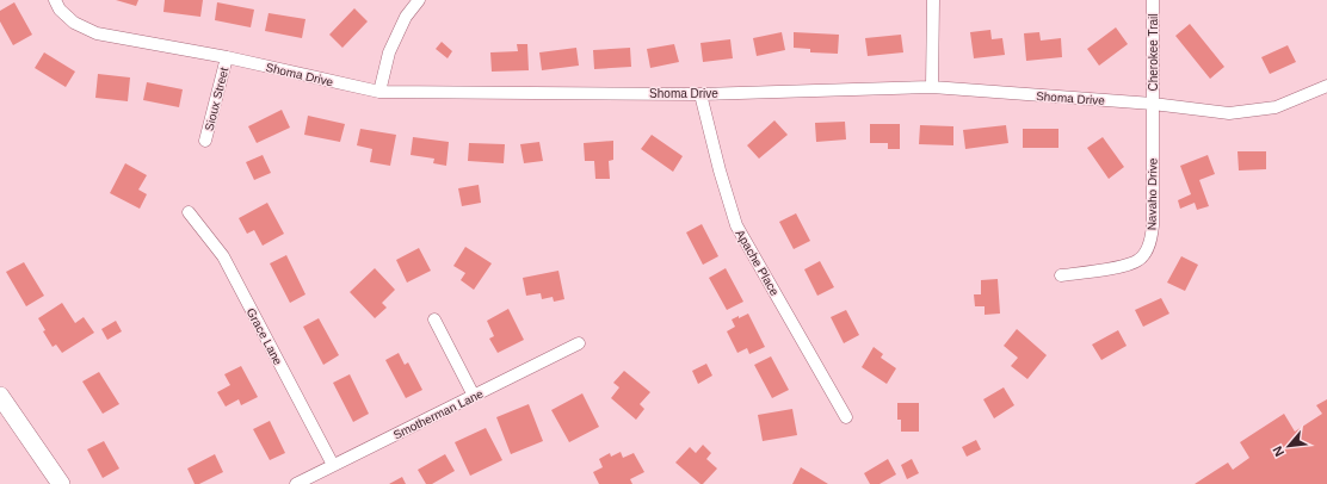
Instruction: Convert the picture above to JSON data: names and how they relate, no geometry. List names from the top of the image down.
{
  "streets": {
    "street": [
      "Cherokee Trail",
      "Shoma Drive",
      "Sioux Street",
      "Navaho Drive",
      "Apache Place",
      "Grace Lane",
      "Smotherman Lane"
    ]
  },
  "crossings": [
    ["Cherokee Trail", "Shoma Drive"],
    ["Cherokee Trail", "Navaho Drive"],
    ["Shoma Drive", "Sioux Street"],
    ["Shoma Drive", "Navaho Drive"],
    ["Shoma Drive", "Apache Place"],
    ["Grace Lane", "Smotherman Lane"]
  ],
  "north": "bottom left"
}
